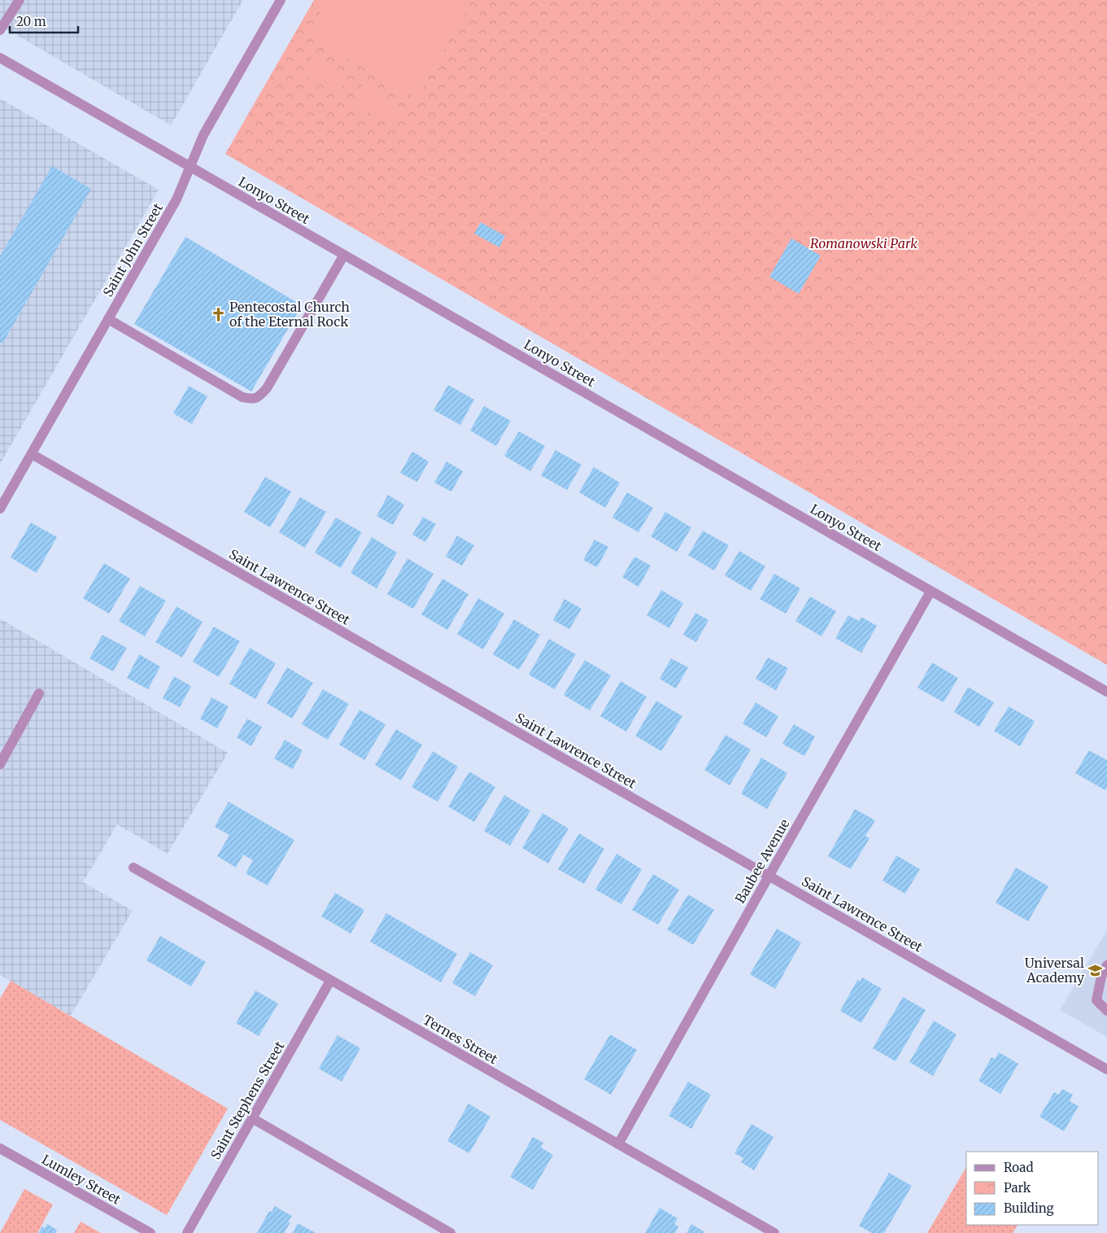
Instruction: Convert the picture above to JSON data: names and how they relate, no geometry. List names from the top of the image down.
{
  "streets": {
    "street": [
      "Lonyo Street",
      "Saint John Street",
      "Saint Lawrence Street",
      "Baubee Avenue",
      "Ternes Street",
      "Saint Stephens Street",
      "Lumley Street"
    ]
  },
  "crossings": [
    ["Lonyo Street", "Saint John Street"],
    ["Lonyo Street", "Baubee Avenue"],
    ["Saint John Street", "Saint Lawrence Street"],
    ["Saint Lawrence Street", "Baubee Avenue"],
    ["Baubee Avenue", "Ternes Street"],
    ["Ternes Street", "Saint Stephens Street"]
  ],
  "parks": ["Romanowski Park"],
  "places": {
    "church": ["Pentecostal Church of the Eternal Rock"],
    "school or university": ["Universal Academy"]
  },
  "legend": ["Road", "Park", "Building"],
  "scale_bar": "20 m"
}
